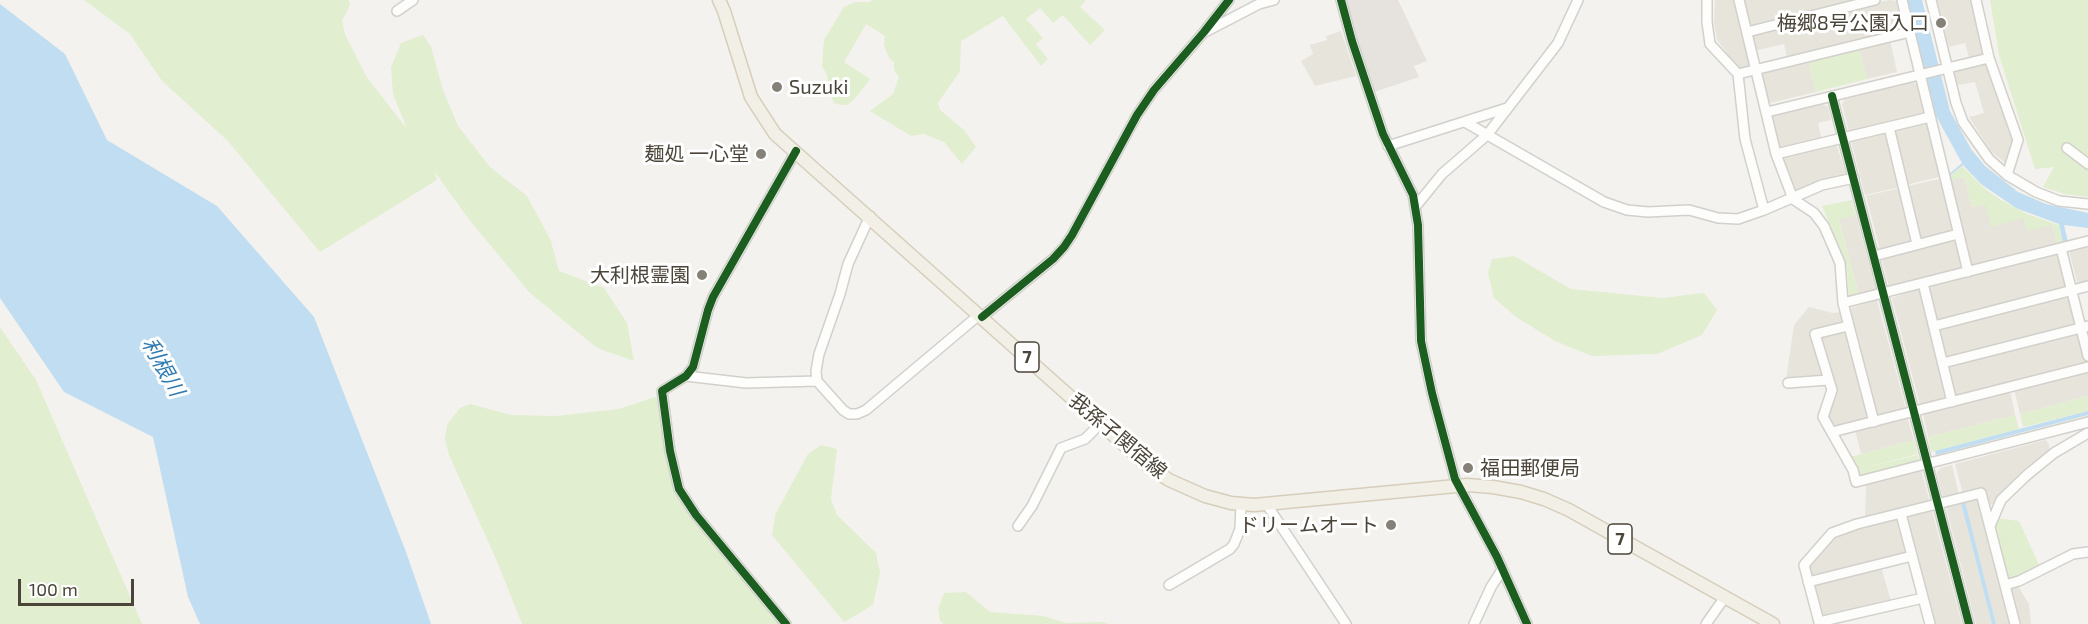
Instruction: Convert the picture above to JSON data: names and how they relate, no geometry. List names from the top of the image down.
{
  "streets": {
    "main road": ["7", "我孫子関宿線"]
  },
  "water": ["利根川"],
  "places": [
    "梅郷8号公園入口",
    "Suzuki",
    "麺処 一心堂",
    "大利根霊園",
    "福田郵便局",
    "ドリームオート"
  ],
  "scale_bar": "100 m"
}
